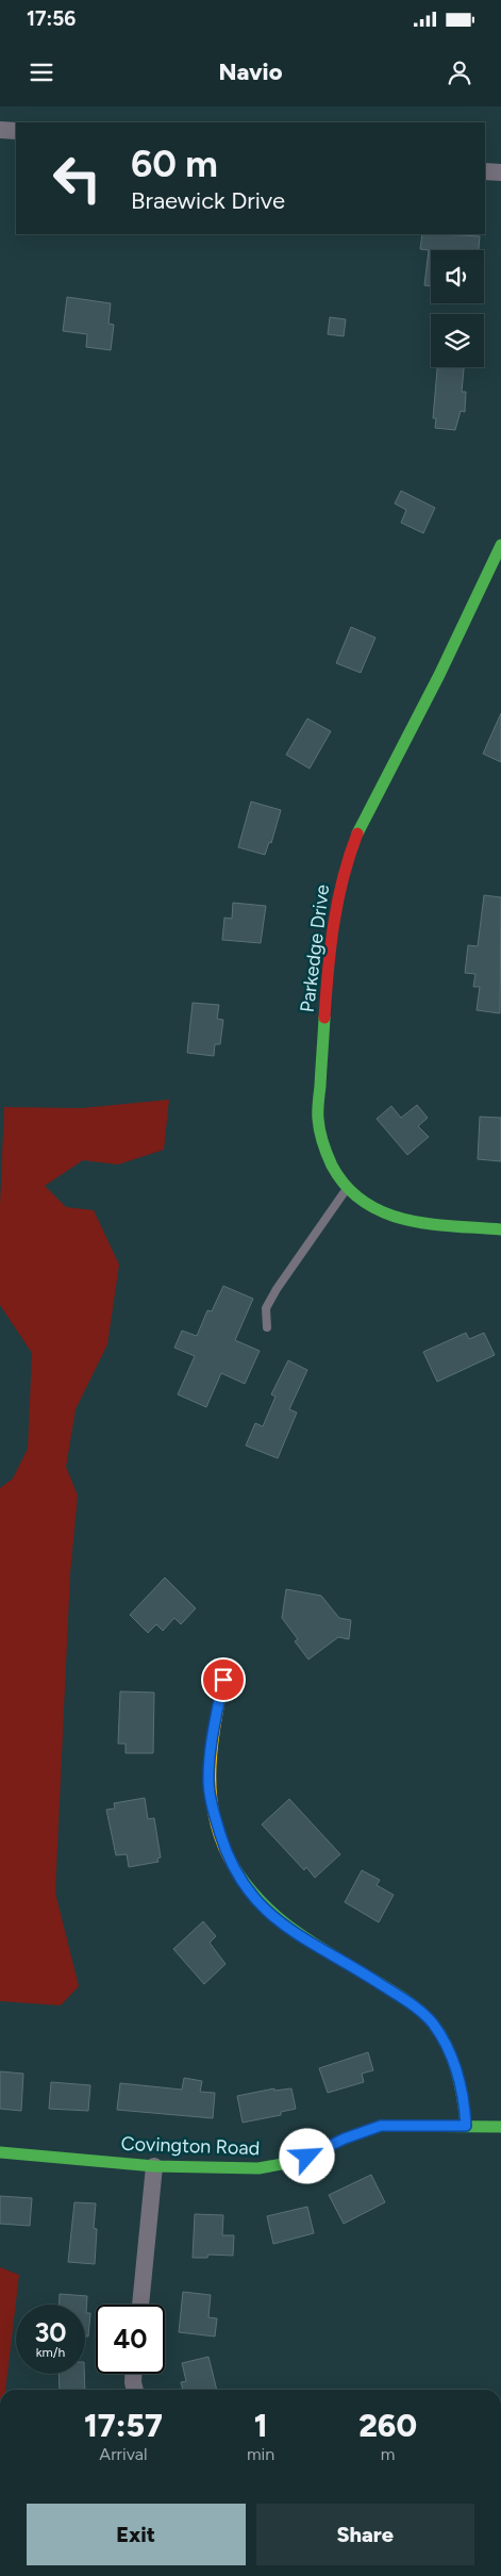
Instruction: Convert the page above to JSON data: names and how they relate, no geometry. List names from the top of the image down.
{
  "streets": {
    "street": ["Parkedge Drive", "Covington Road"]
  },
  "page": {
    "status": "17:56",
    "header": "Navio",
    "turn": ["60 m", "Braewick Drive"],
    "speed": "30 km/h",
    "limit": "40",
    "eta": [
      "17:57",
      "Arrival",
      "1",
      "min",
      "260",
      "m"
    ],
    "buttons": ["Exit", "Share"]
  }
}
